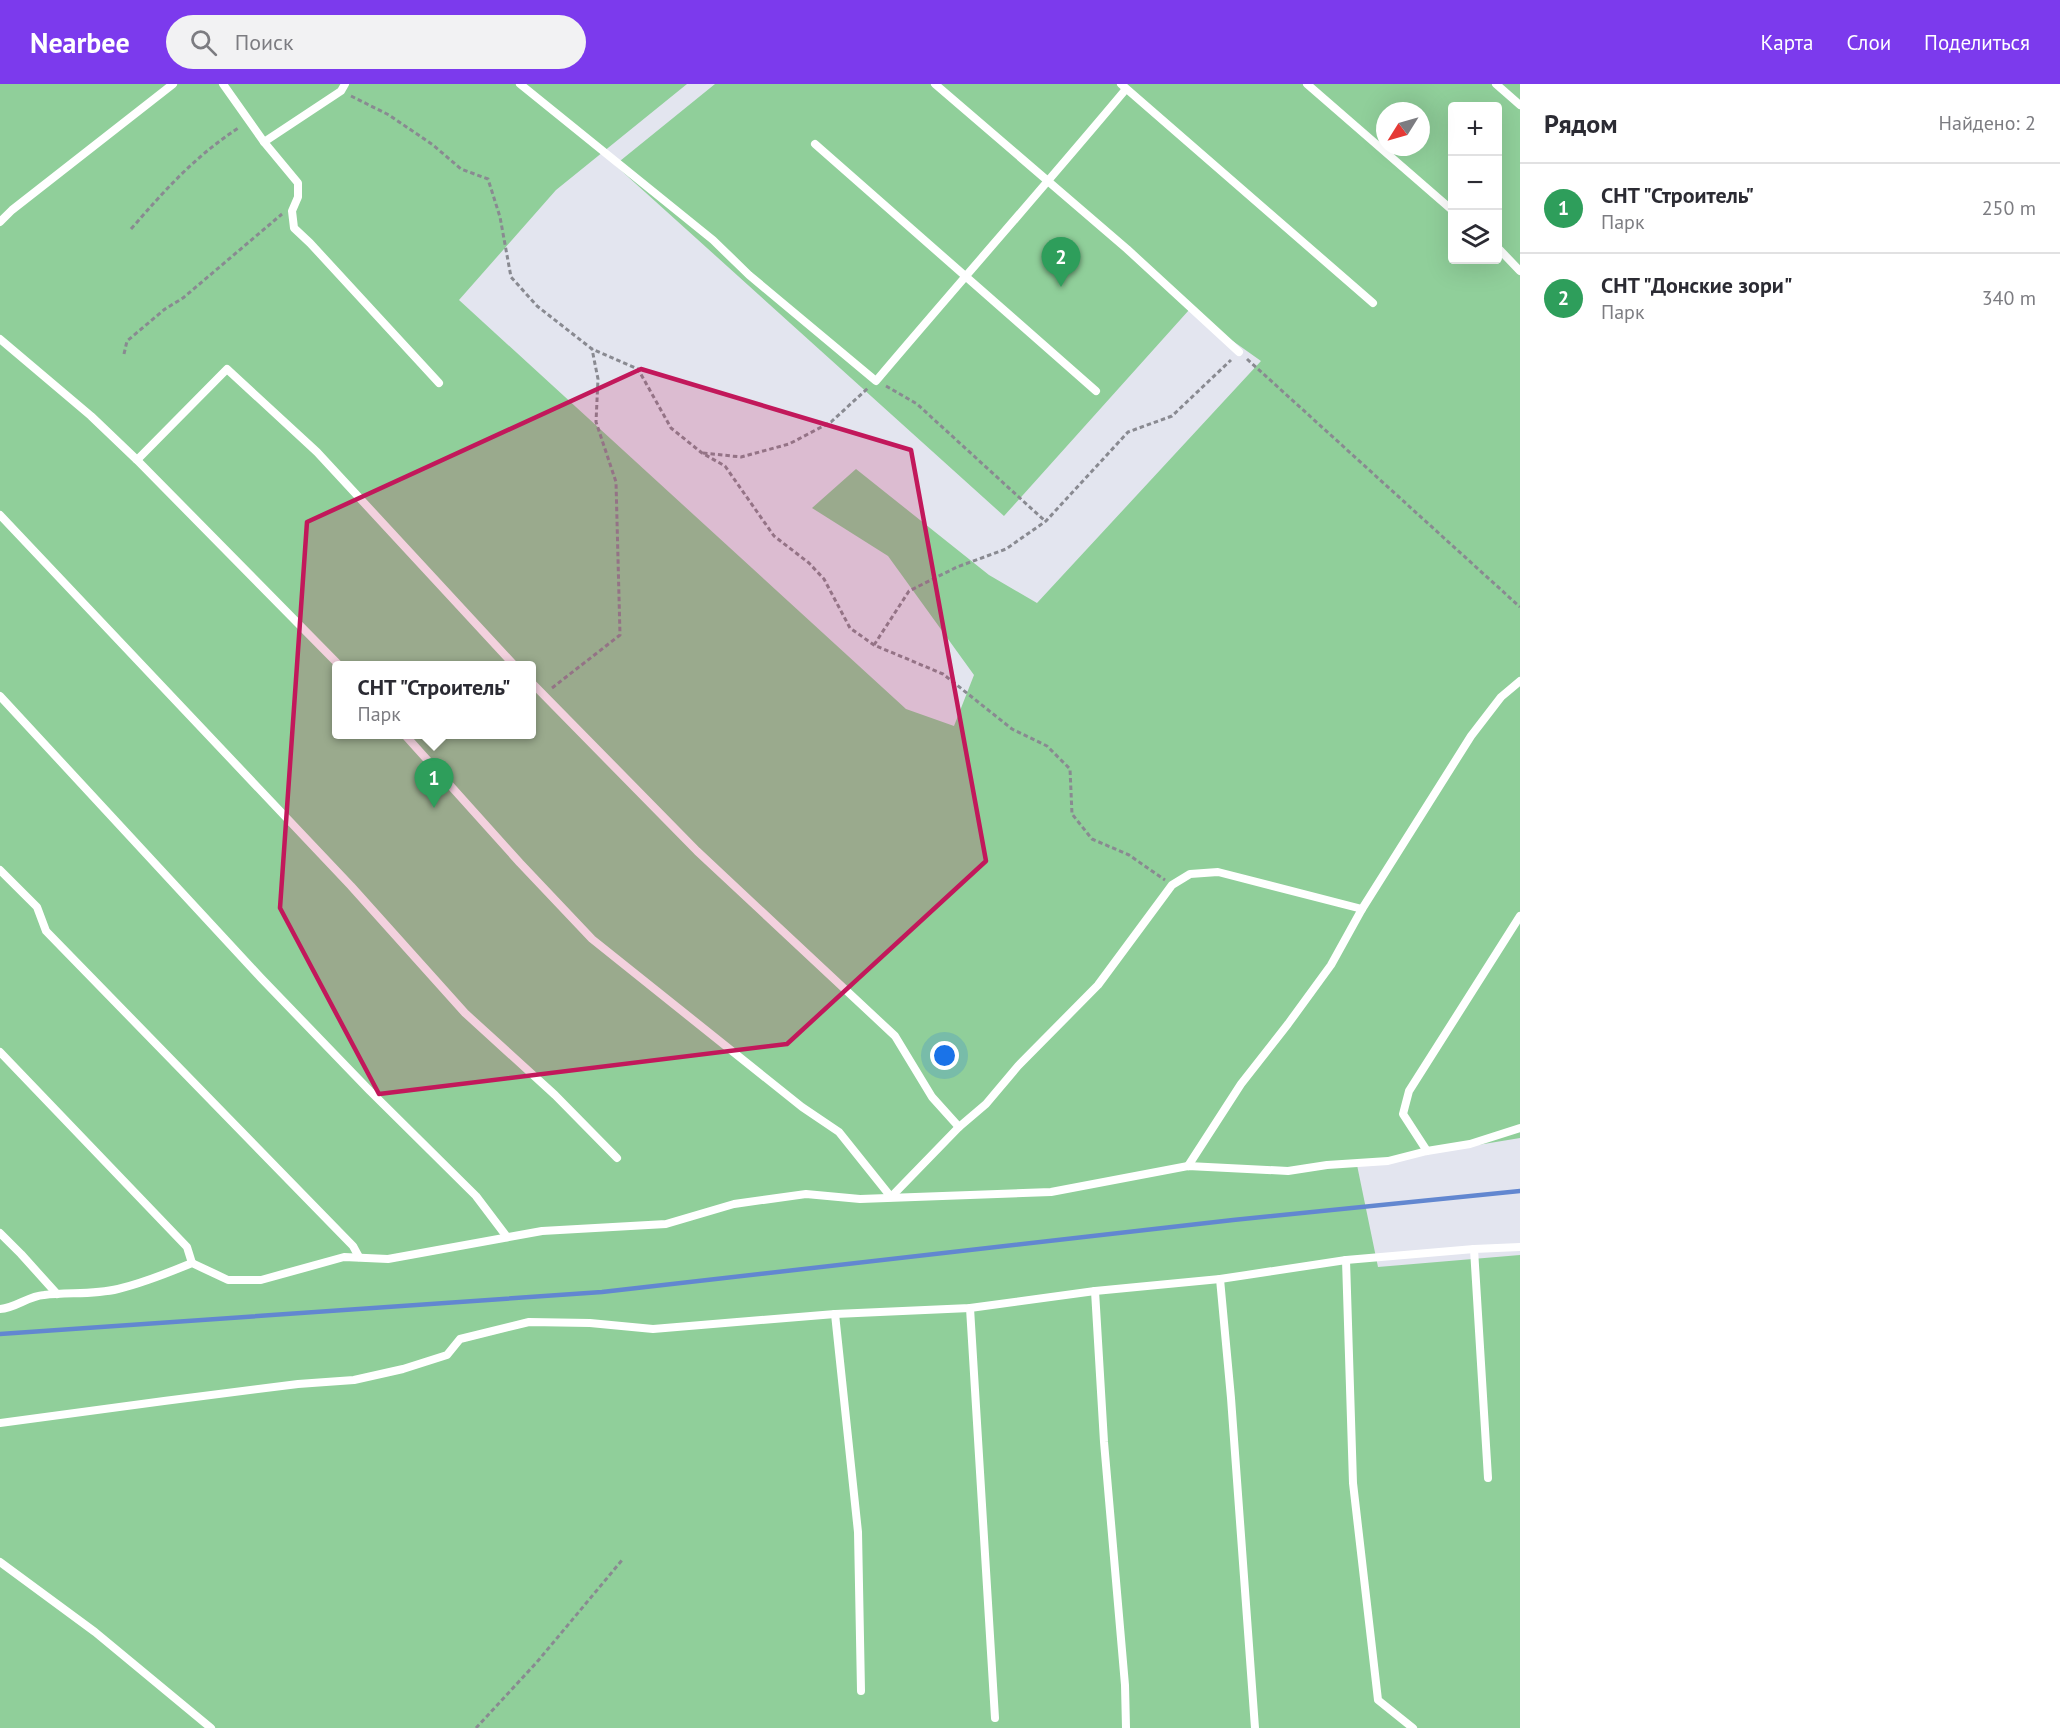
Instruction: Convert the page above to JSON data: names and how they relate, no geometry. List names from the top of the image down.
{
  "north": "bottom left",
  "page": {
    "header": "Nearbee",
    "search": "Поиск",
    "nav": ["Карта", "Слои", "Поделиться"],
    "heading": ["Рядом", "Найдено: 2"],
    "map_buttons": ["+", "−"],
    "list": [
      {
        "mark": "1",
        "name": "СНТ \"Строитель\"",
        "note": "Парк",
        "value": "250 m"
      },
      {
        "mark": "2",
        "name": "СНТ \"Донские зори\"",
        "note": "Парк",
        "value": "340 m"
      }
    ],
    "pins": ["2", "1"],
    "popup": ["СНТ \"Строитель\"", "Парк"]
  }
}
